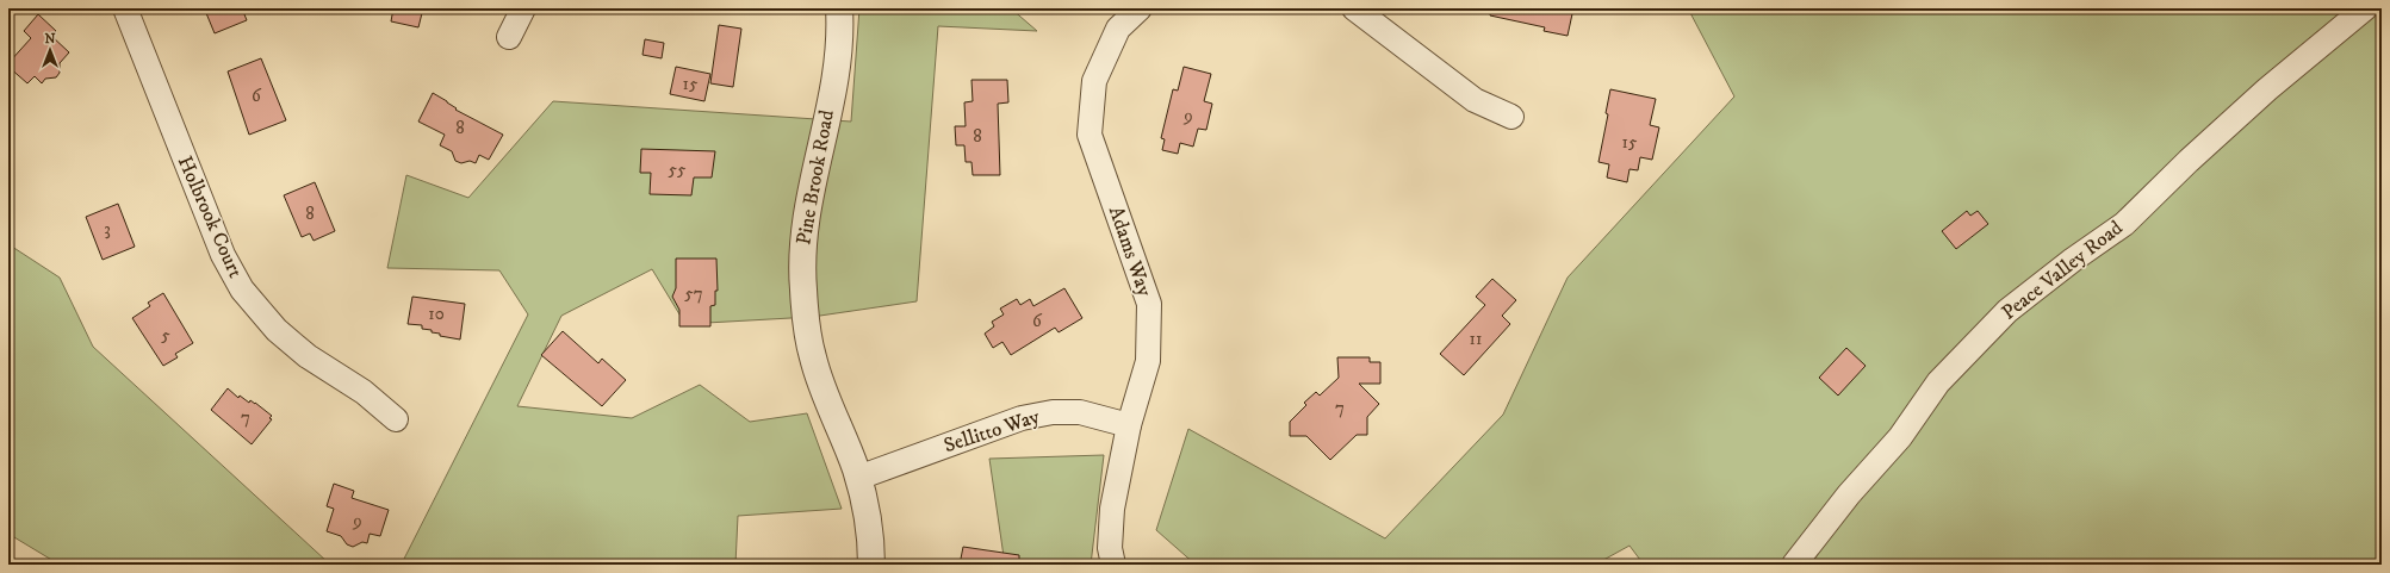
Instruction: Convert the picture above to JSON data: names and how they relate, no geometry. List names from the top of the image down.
{
  "streets": {
    "street": [
      "Pine Brook Road",
      "Holbrook Court",
      "Adams Way",
      "Peace Valley Road",
      "Sellitto Way"
    ]
  },
  "crossings": [
    ["Pine Brook Road", "Sellitto Way"],
    ["Adams Way", "Sellitto Way"]
  ],
  "house_numbers": [
    "15",
    "6",
    "9",
    "8",
    "8",
    "15",
    "55",
    "8",
    "3",
    "57",
    "10",
    "6",
    "5",
    "11",
    "7",
    "7",
    "9"
  ],
  "north": "top"
}
